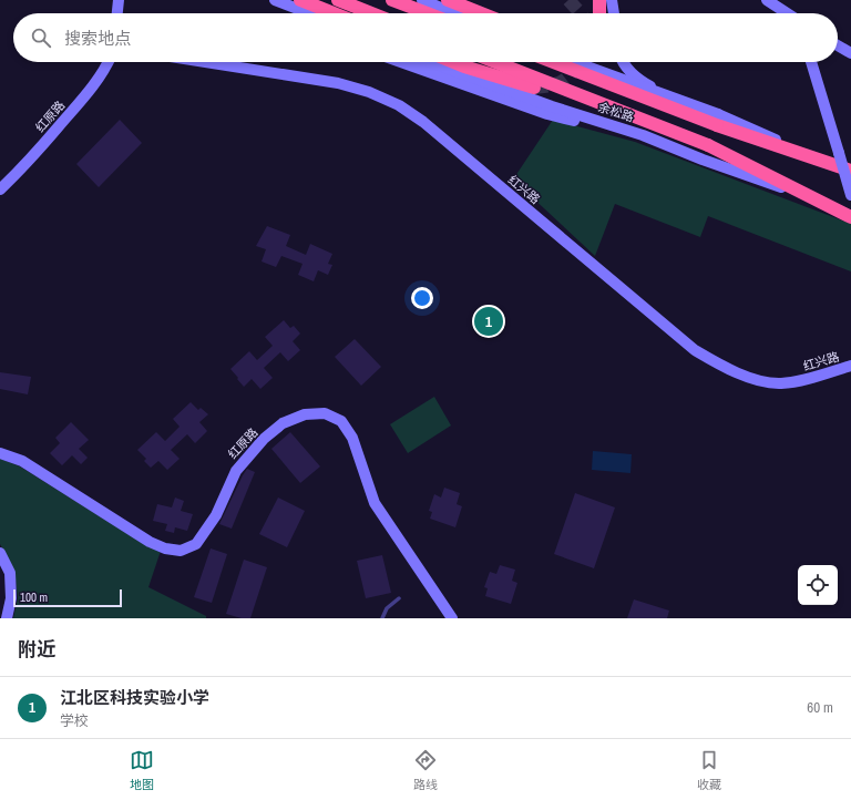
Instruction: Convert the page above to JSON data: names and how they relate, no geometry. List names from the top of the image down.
{
  "streets": {
    "highway": ["余松路"],
    "street": ["红原路", "红兴路"]
  },
  "scale_bar": "100 m",
  "page": {
    "search": "搜索地点",
    "pins": "1",
    "scale": "100 m",
    "heading": "附近",
    "list": [
      {
        "mark": "1",
        "name": "江北区科技实验小学",
        "note": "学校",
        "value": "60 m"
      }
    ],
    "nav": ["地图", "路线", "收藏"]
  }
}
